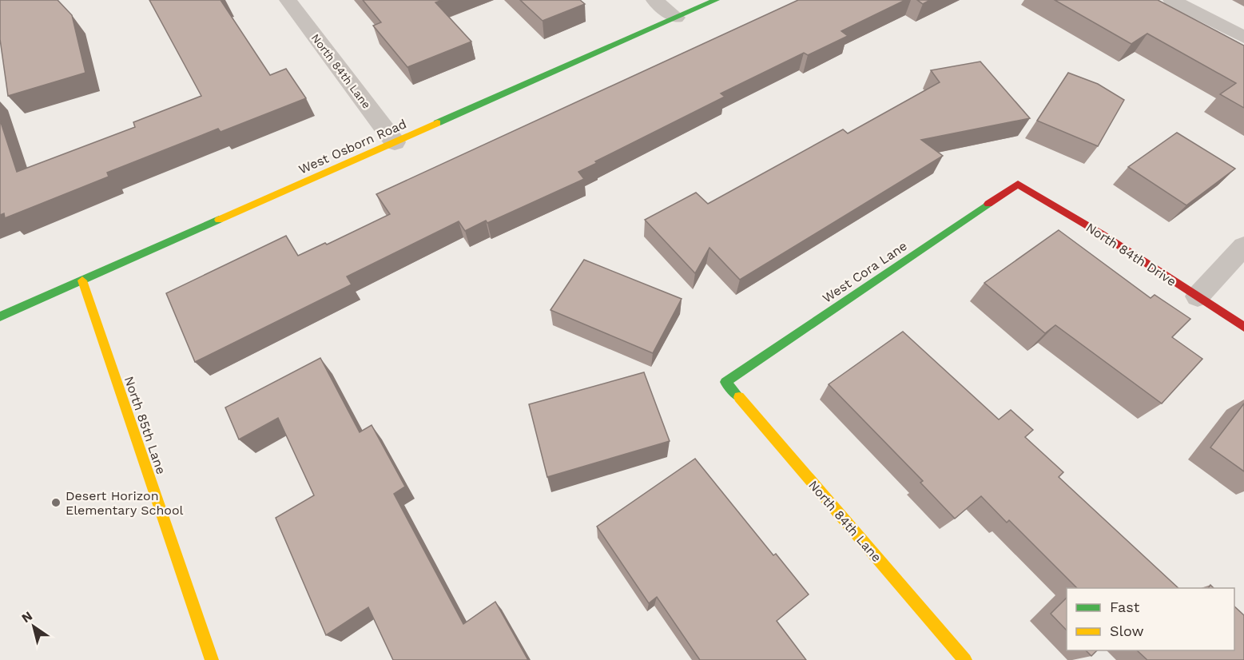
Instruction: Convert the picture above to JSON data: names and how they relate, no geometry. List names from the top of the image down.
{
  "streets": {
    "street": [
      "North 84th Lane",
      "West Osborn Road",
      "North 84th Drive",
      "West Cora Lane",
      "North 85th Lane"
    ]
  },
  "crossings": [
    ["North 84th Lane", "West Osborn Road"],
    ["North 84th Lane", "West Cora Lane"],
    ["West Osborn Road", "North 85th Lane"],
    ["North 84th Drive", "West Cora Lane"]
  ],
  "places": ["Desert Horizon Elementary School"],
  "legend": ["Fast", "Slow"],
  "north": "top left"
}
